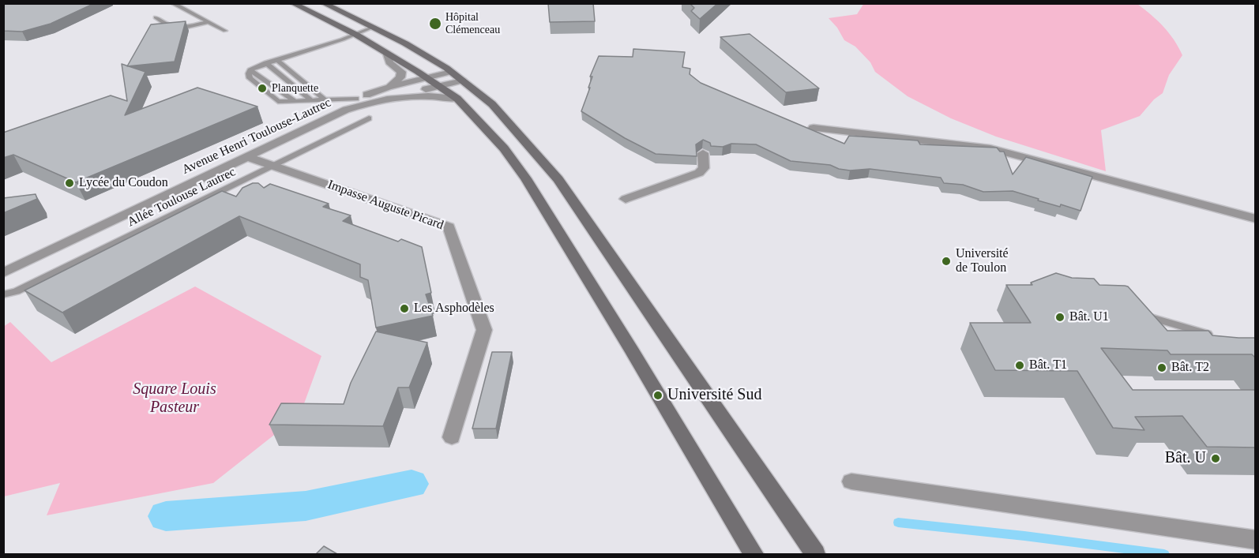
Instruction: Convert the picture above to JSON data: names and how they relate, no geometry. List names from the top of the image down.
{
  "streets": {
    "street": ["Avenue Henri Toulouse-Lautrec", "Impasse Auguste Picard"],
    "lane": ["Allée Toulouse Lautrec"]
  },
  "crossings": [
    ["Avenue Henri Toulouse-Lautrec", "Impasse Auguste Picard"],
    ["Allée Toulouse Lautrec", "Impasse Auguste Picard"]
  ],
  "parks": ["Square Louis Pasteur"],
  "places": [
    "Hôpital Clémenceau",
    "Planquette",
    "Lycée du Coudon",
    "Université de Toulon",
    "Les Asphodèles",
    "Bât. U1",
    "Bât. T1",
    "Bât. T2",
    "Université Sud",
    "Bât. U"
  ]
}
